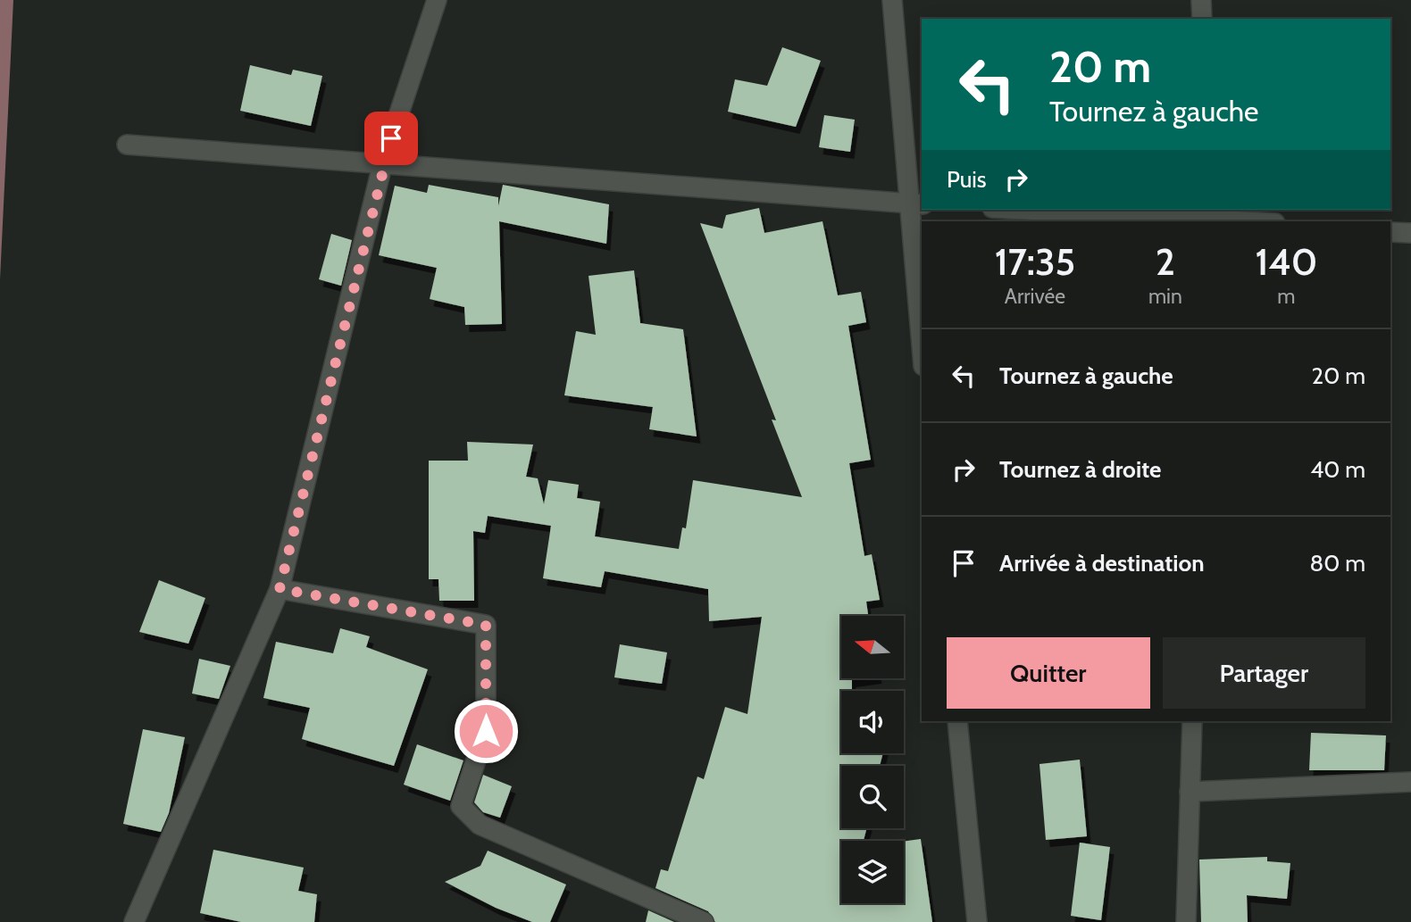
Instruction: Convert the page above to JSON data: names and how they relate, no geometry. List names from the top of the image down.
{
  "north": "left",
  "page": {
    "turn": ["20 m", "Tournez à gauche"],
    "then": "Puis",
    "eta": [
      "17:35",
      "Arrivée",
      "2",
      "min",
      "140",
      "m"
    ],
    "list": [
      {
        "name": "Tournez à gauche",
        "value": "20 m"
      },
      {
        "name": "Tournez à droite",
        "value": "40 m"
      },
      {
        "name": "Arrivée à destination",
        "value": "80 m"
      }
    ],
    "buttons": ["Quitter", "Partager"]
  }
}
